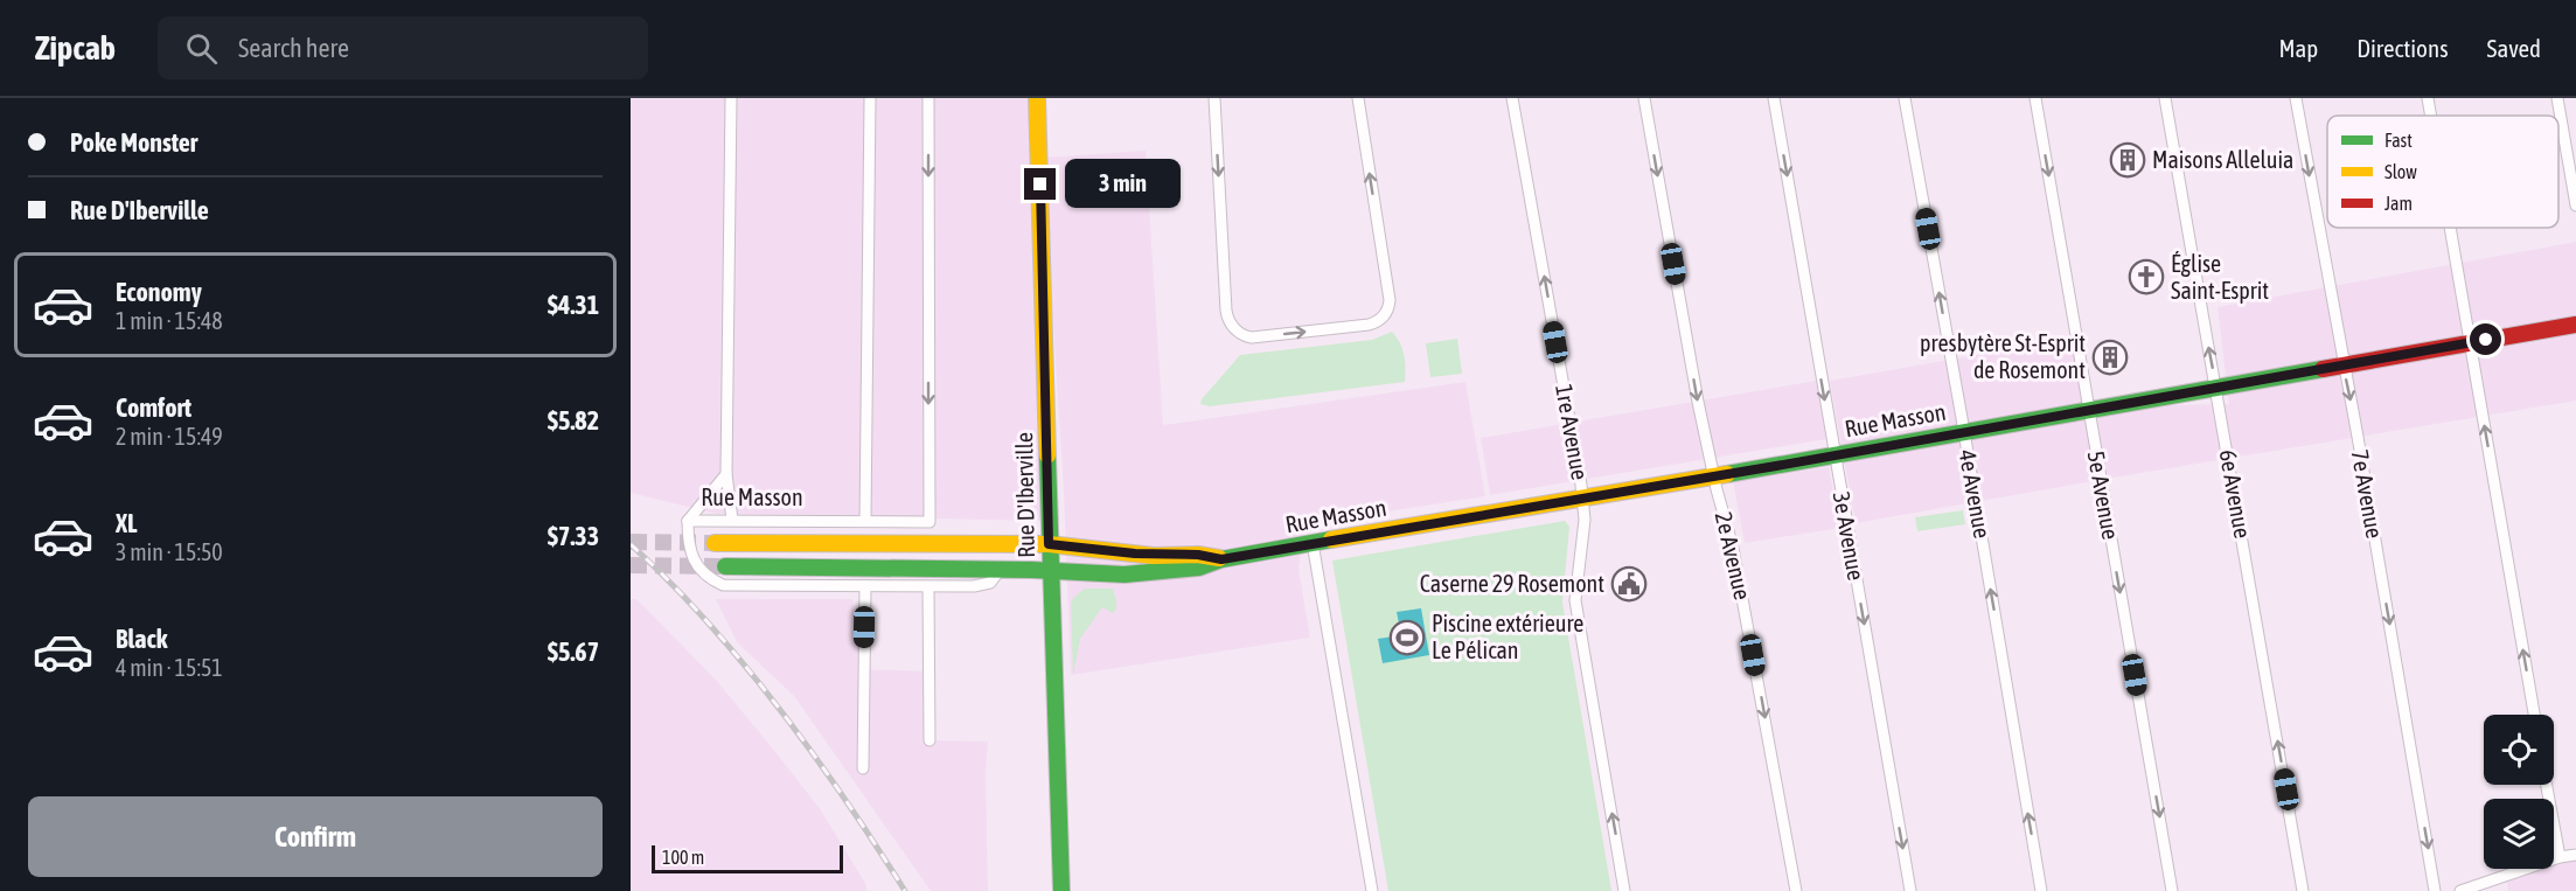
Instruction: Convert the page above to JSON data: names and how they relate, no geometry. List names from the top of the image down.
{
  "streets": {
    "street": [
      "Rue Masson",
      "1re Avenue",
      "4e Avenue",
      "6e Avenue",
      "7e Avenue",
      "Rue D'Iberville",
      "5e Avenue",
      "3e Avenue",
      "2e Avenue"
    ]
  },
  "crossings": [
    ["Rue Masson", "1re Avenue"],
    ["Rue Masson", "4e Avenue"],
    ["Rue Masson", "6e Avenue"],
    ["Rue Masson", "7e Avenue"],
    ["Rue Masson", "Rue D'Iberville"],
    ["Rue Masson", "5e Avenue"],
    ["Rue Masson", "3e Avenue"],
    ["Rue Masson", "2e Avenue"]
  ],
  "one_way": [
    "1re Avenue",
    "4e Avenue",
    "6e Avenue",
    "7e Avenue",
    "5e Avenue",
    "3e Avenue",
    "2e Avenue"
  ],
  "places": {
    "building": ["Maisons Alleluia", "presbytère St-Esprit de Rosemont"],
    "church": ["Église Saint-Esprit"],
    "public building": ["Caserne 29 Rosemont"],
    "sports": ["Piscine extérieure Le Pélican"]
  },
  "legend": ["Fast", "Slow", "Jam"],
  "scale_bar": "100 m",
  "page": {
    "header": "Zipcab",
    "search": "Search here",
    "nav": ["Map", "Directions", "Saved"],
    "banner": ["Poke Monster", "Rue D'Iberville"],
    "bubble": "3 min",
    "list": [
      {
        "name": "Economy",
        "note": "1 min · 15:48",
        "value": "$4.31"
      },
      {
        "name": "Comfort",
        "note": "2 min · 15:49",
        "value": "$5.82"
      },
      {
        "name": "XL",
        "note": "3 min · 15:50",
        "value": "$7.33"
      },
      {
        "name": "Black",
        "note": "4 min · 15:51",
        "value": "$5.67"
      }
    ],
    "buttons": "Confirm",
    "scale": "100 m"
  }
}
